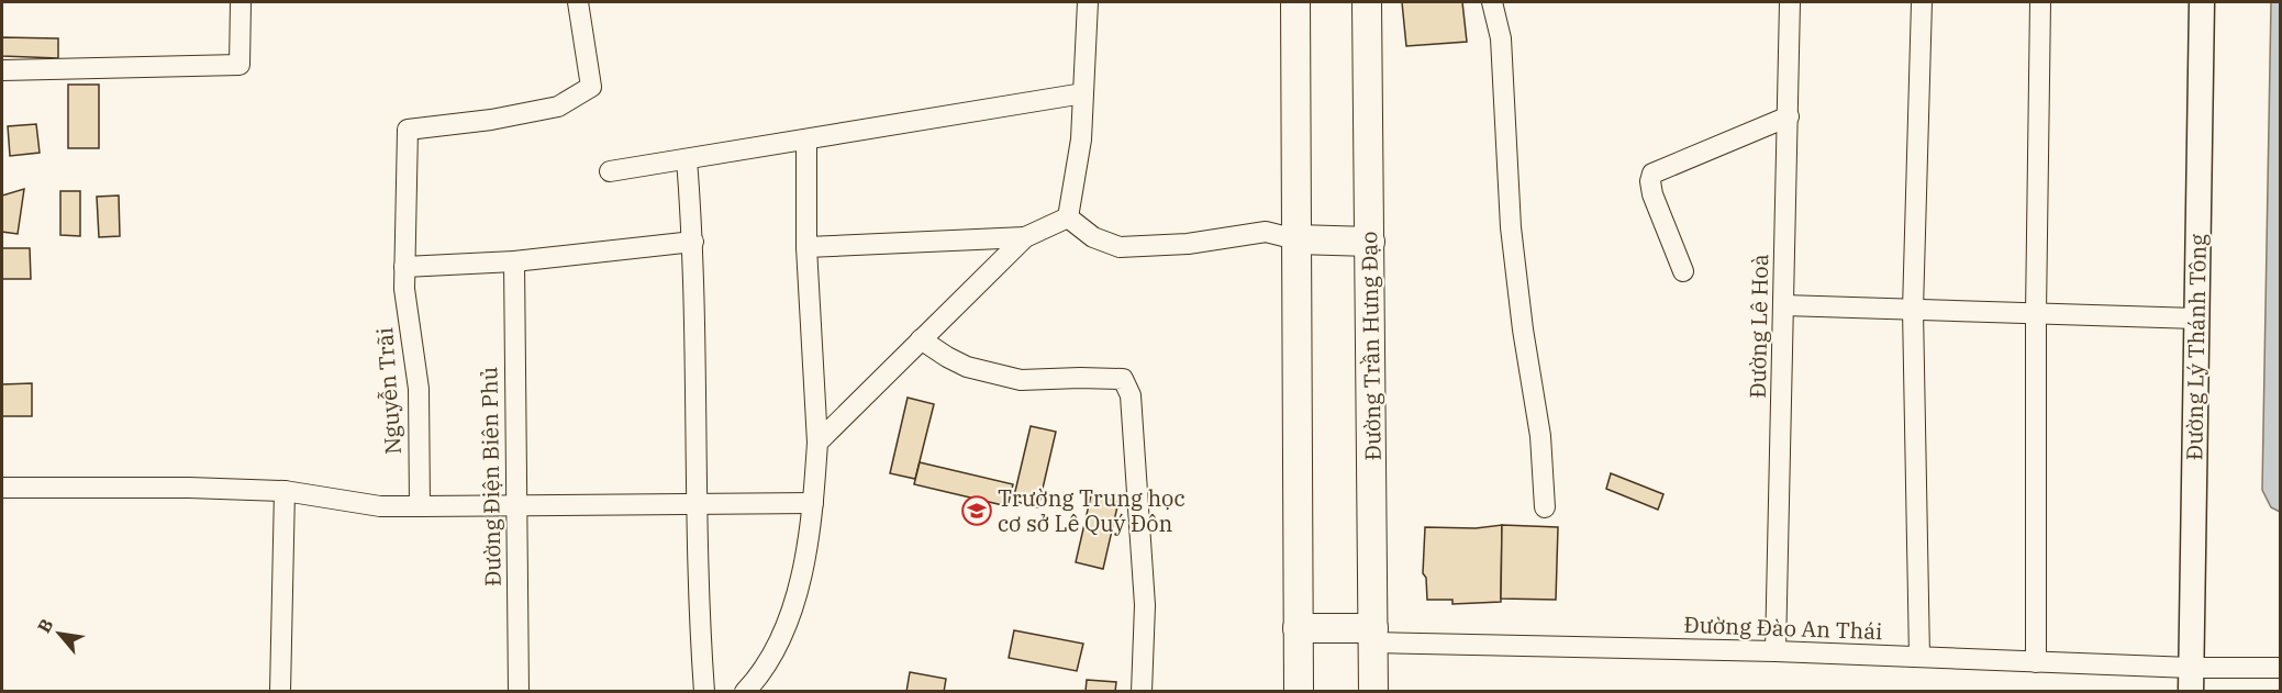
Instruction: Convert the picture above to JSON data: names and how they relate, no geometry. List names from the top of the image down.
{
  "streets": {
    "main road": ["Đường Trần Hưng Đạo"],
    "street": [
      "Đường Lê Hoà",
      "Đường Lý Thánh Tông",
      "Nguyễn Trãi",
      "Đường Điện Biên Phủ",
      "Đường Đào An Thái"
    ]
  },
  "crossings": [
    ["Đường Lê Hoà", "Đường Đào An Thái"],
    ["Đường Trần Hưng Đạo", "Đường Đào An Thái"],
    ["Đường Lý Thánh Tông", "Đường Đào An Thái"]
  ],
  "places": {
    "school or university": ["Trường Trung học cơ sở Lê Quý Đôn"]
  },
  "north": "top left"
}
